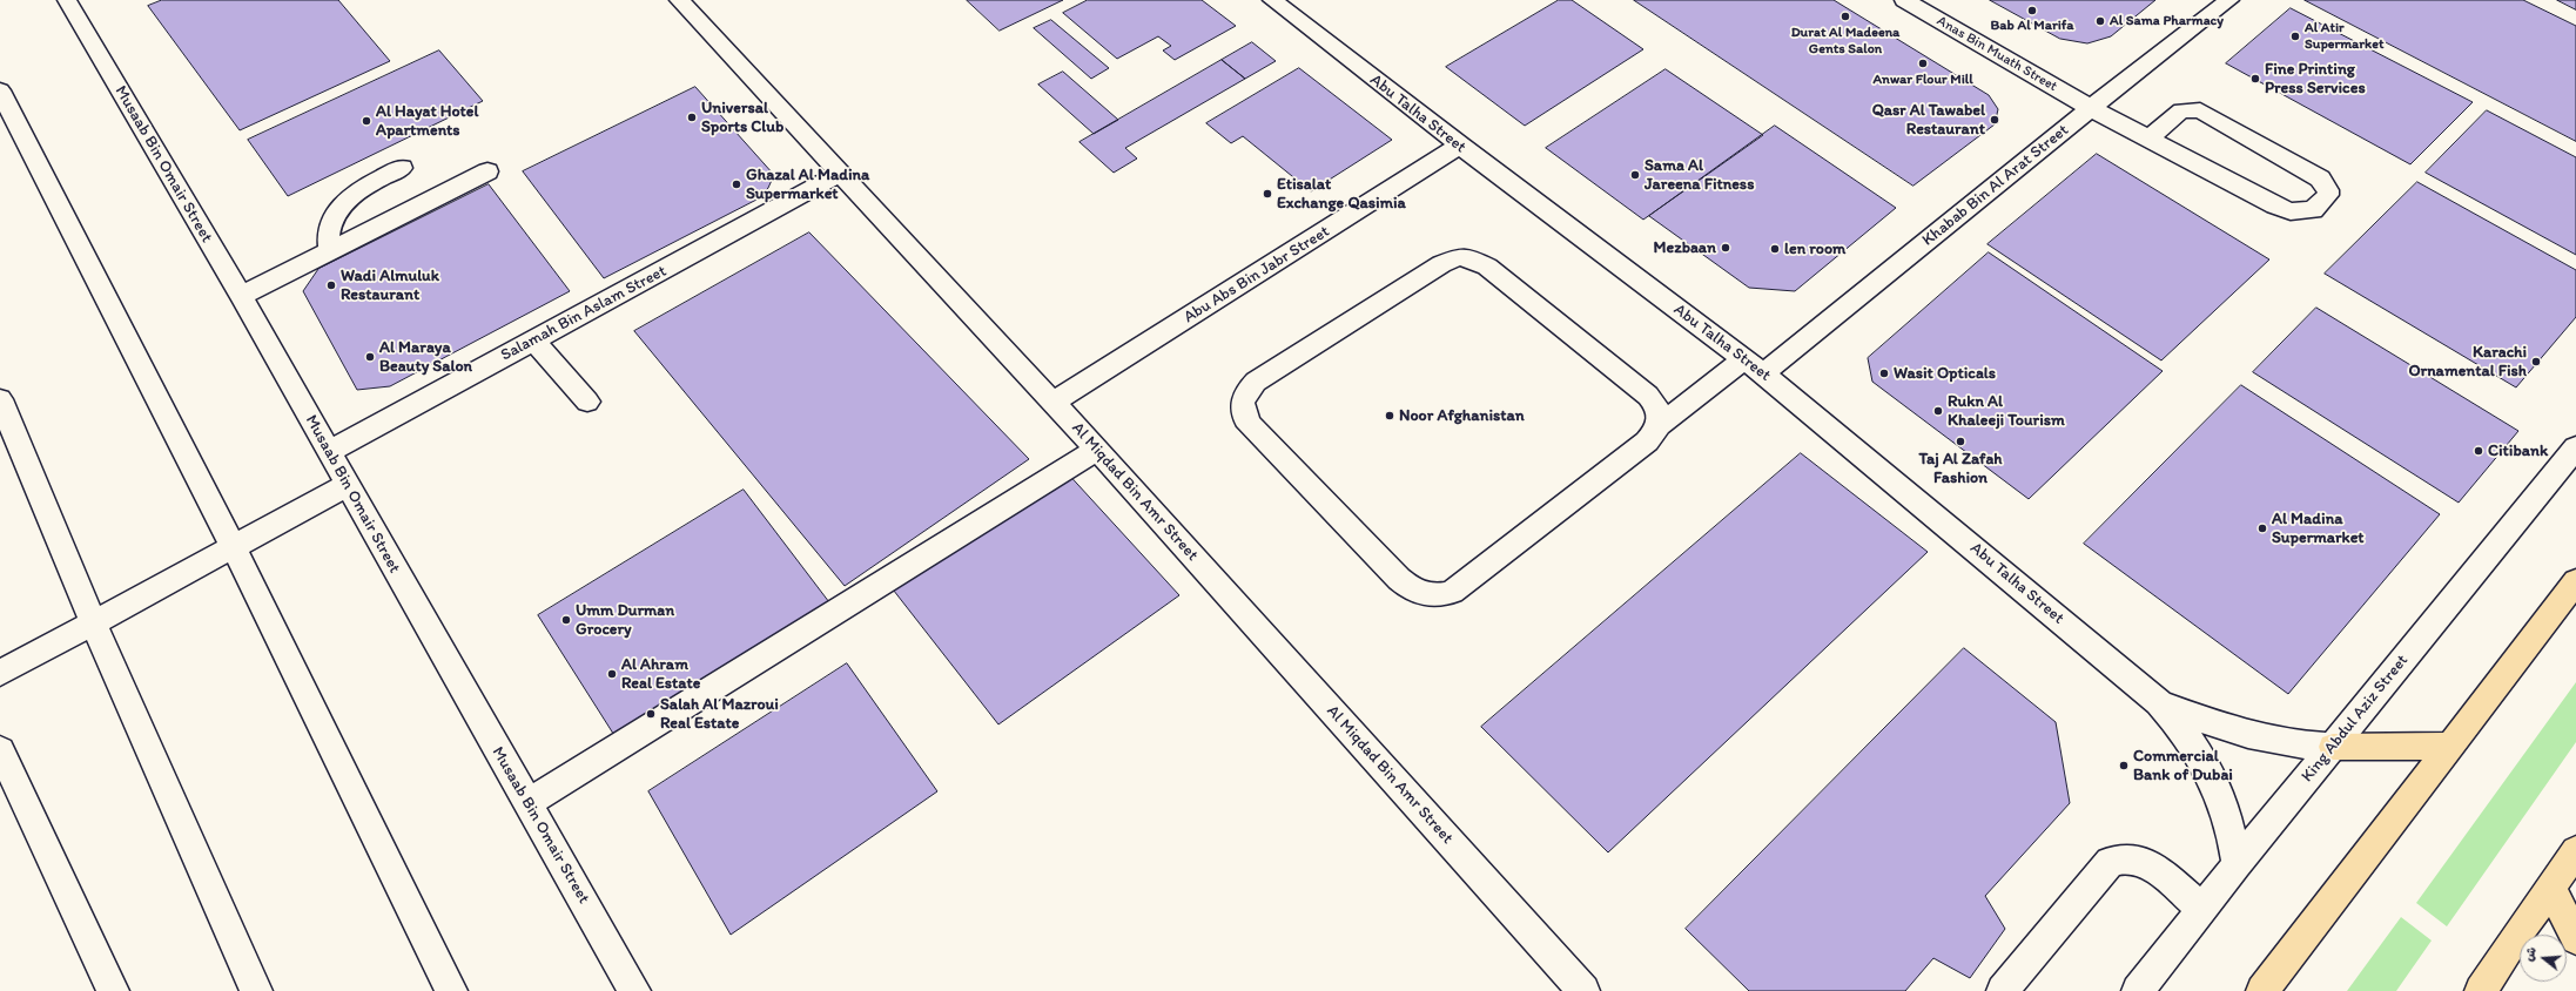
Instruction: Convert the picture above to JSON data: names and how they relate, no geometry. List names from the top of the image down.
{
  "streets": {
    "street": [
      "Anas Bin Muath Street",
      "Abu Talha Street",
      "Musaab Bin Omair Street",
      "Khabab Bin Al Arat Street",
      "Abu Abs Bin Jabr Street",
      "Salamah Bin Aslam Street",
      "Al Miqdad Bin Amr Street",
      "King Abdul Aziz Street"
    ]
  },
  "crossings": [
    ["Anas Bin Muath Street", "Khabab Bin Al Arat Street"],
    ["Abu Talha Street", "Khabab Bin Al Arat Street"],
    ["Abu Talha Street", "Abu Abs Bin Jabr Street"],
    ["Abu Talha Street", "King Abdul Aziz Street"],
    ["Musaab Bin Omair Street", "Salamah Bin Aslam Street"],
    ["Abu Abs Bin Jabr Street", "Al Miqdad Bin Amr Street"],
    ["Salamah Bin Aslam Street", "Al Miqdad Bin Amr Street"]
  ],
  "places": [
    "Bab Al Marifa",
    "Durat Al Madeena Gents Salon",
    "Al Sama Pharmacy",
    "Al Atir Supermarket",
    "Anwar Flour Mill",
    "Fine Printing Press Services",
    "Universal Sports Club",
    "Qasr Al Tawabel Restaurant",
    "Al Hayat Hotel Apartments",
    "Sama Al Jareena Fitness",
    "Ghazal Al Madina Supermarket",
    "Etisalat Exchange Qasimia",
    "Mezbaan",
    "len room",
    "Wadi Almuluk Restaurant",
    "Al Maraya Beauty Salon",
    "Karachi Ornamental Fish",
    "Wasit Opticals",
    "Rukn Al Khaleeji Tourism",
    "Noor Afghanistan",
    "Taj Al Zafah Fashion",
    "Citibank",
    "Al Madina Supermarket",
    "Umm Durman Grocery",
    "Al Ahram Real Estate",
    "Salah Al Mazroui Real Estate",
    "Commercial Bank of Dubai"
  ],
  "north": "left"
}
